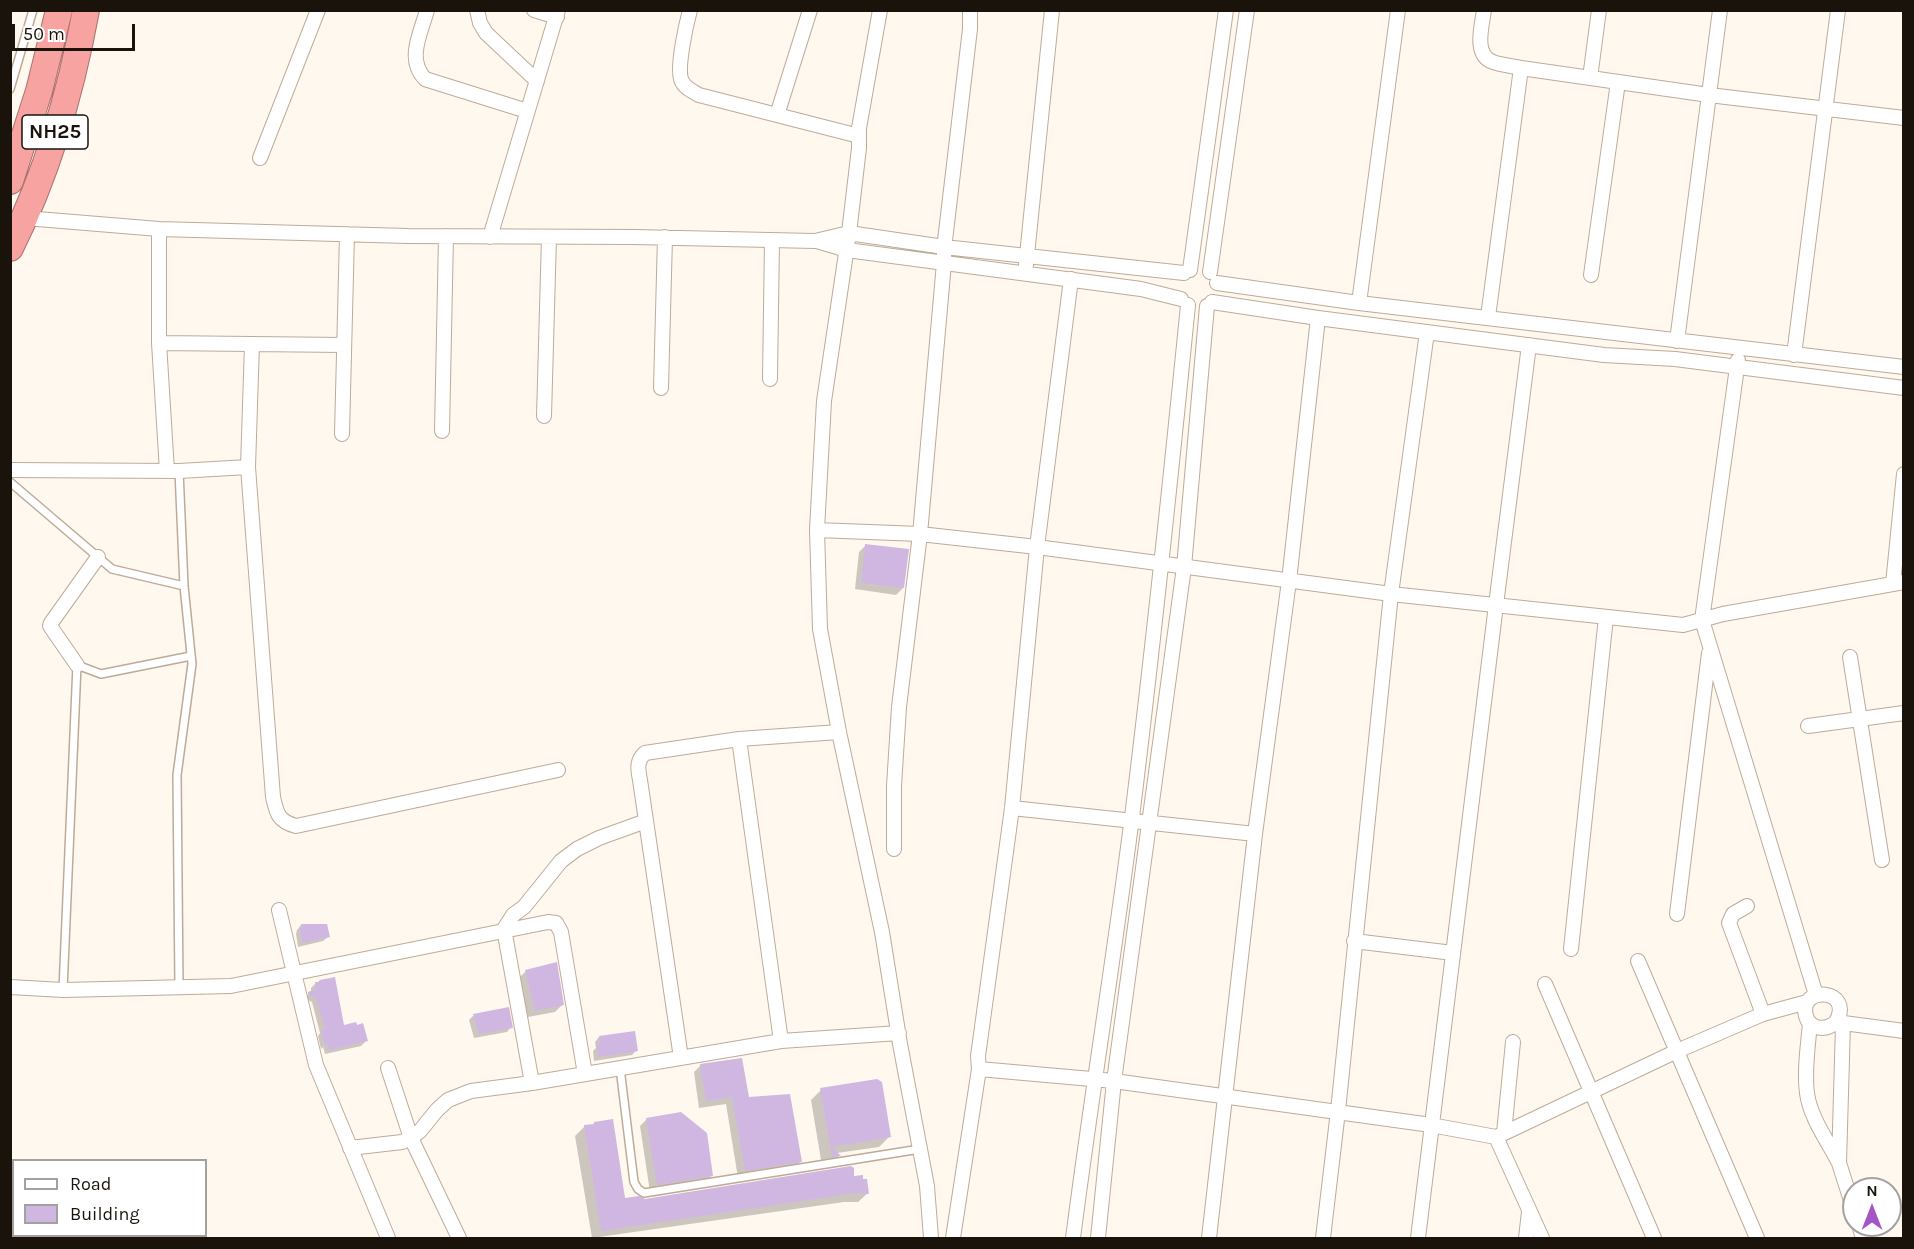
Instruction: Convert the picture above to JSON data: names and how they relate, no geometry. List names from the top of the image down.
{
  "streets": {
    "highway": ["NH25"]
  },
  "legend": ["Road", "Building"],
  "scale_bar": "50 m",
  "north": "top"
}
